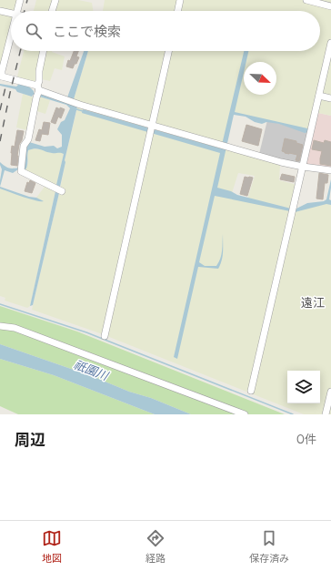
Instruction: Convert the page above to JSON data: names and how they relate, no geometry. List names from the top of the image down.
{
  "districts": ["遠江"],
  "water": ["祇園川"],
  "north": "bottom right",
  "page": {
    "search": "ここで検索",
    "heading": ["周辺", "0件"],
    "nav": ["地図", "経路", "保存済み"]
  }
}
